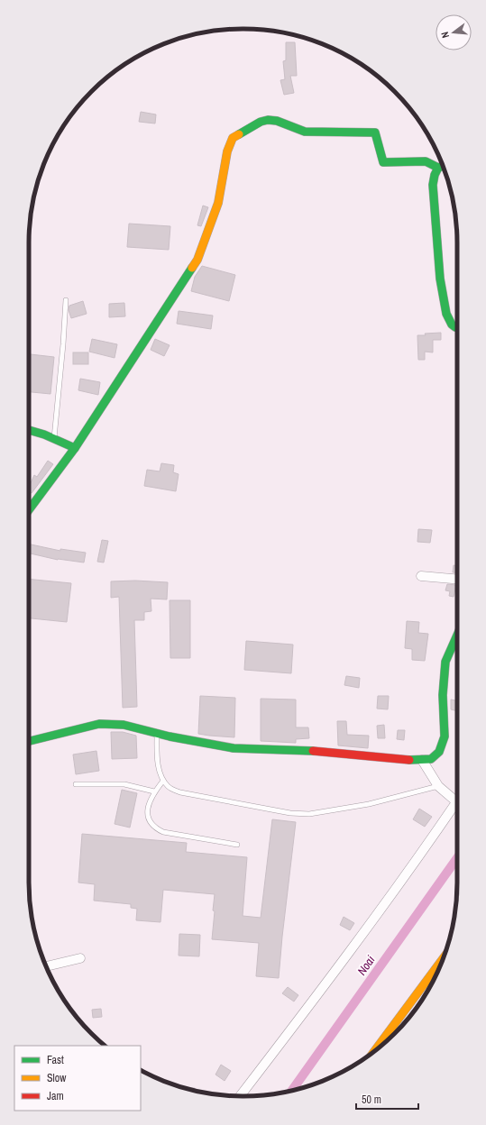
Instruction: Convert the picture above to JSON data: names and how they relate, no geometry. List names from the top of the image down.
{
  "water": ["Noai"],
  "legend": ["Fast", "Slow", "Jam"],
  "scale_bar": "50 m",
  "north": "left"
}
